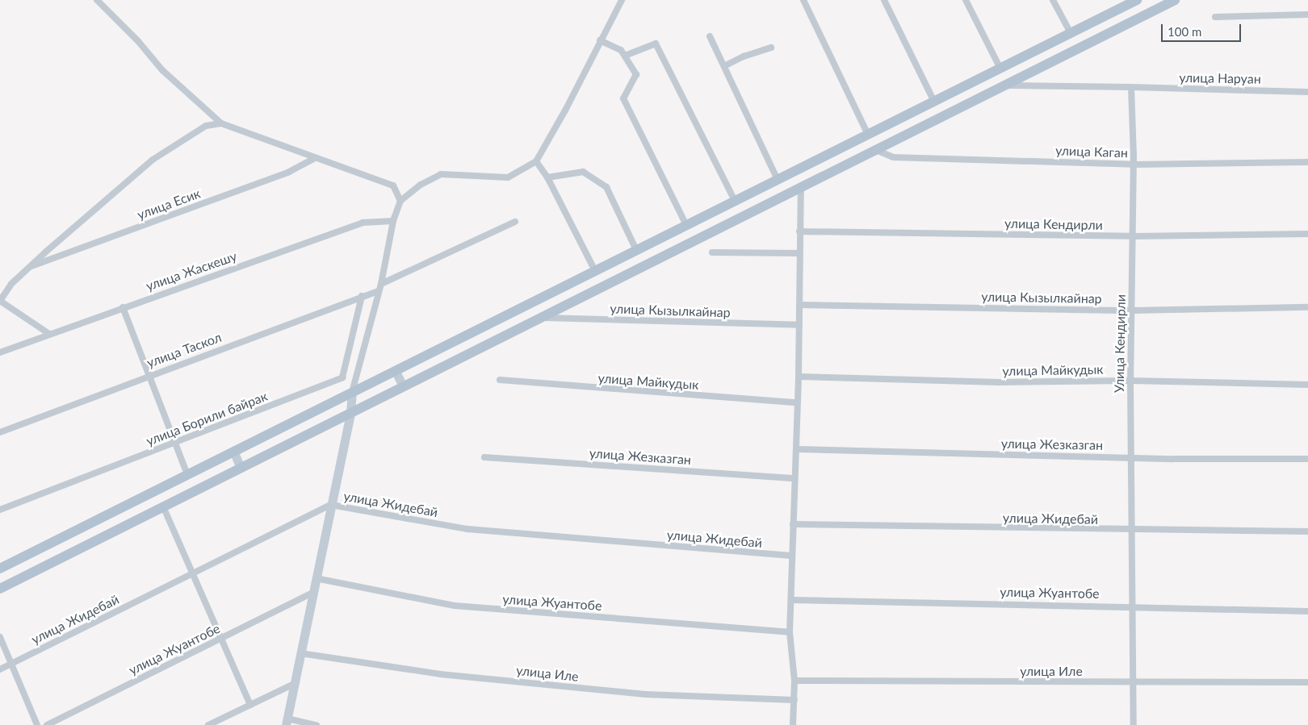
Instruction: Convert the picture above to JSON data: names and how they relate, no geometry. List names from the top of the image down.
{
  "streets": {
    "street": [
      "улица Наруан",
      "улица Каган",
      "улица Есик",
      "улица Кендирли",
      "улица Жаскешу",
      "улица Кызылкайнар",
      "Улица Кендирли",
      "улица Таскол",
      "улица Майкудык",
      "улица Борили байрак",
      "улица Жезказган",
      "улица Жидебай",
      "улица Жуантобе",
      "улица Иле"
    ]
  },
  "crossings": [
    ["улица Наруан", "Улица Кендирли"],
    ["улица Каган", "Улица Кендирли"],
    ["улица Кендирли", "Улица Кендирли"],
    ["улица Кызылкайнар", "Улица Кендирли"],
    ["Улица Кендирли", "улица Майкудык"],
    ["Улица Кендирли", "улица Жезказган"],
    ["Улица Кендирли", "улица Жидебай"],
    ["Улица Кендирли", "улица Жуантобе"],
    ["Улица Кендирли", "улица Иле"],
    ["улица Таскол", "улица Борили байрак"]
  ],
  "scale_bar": "100 m"
}
